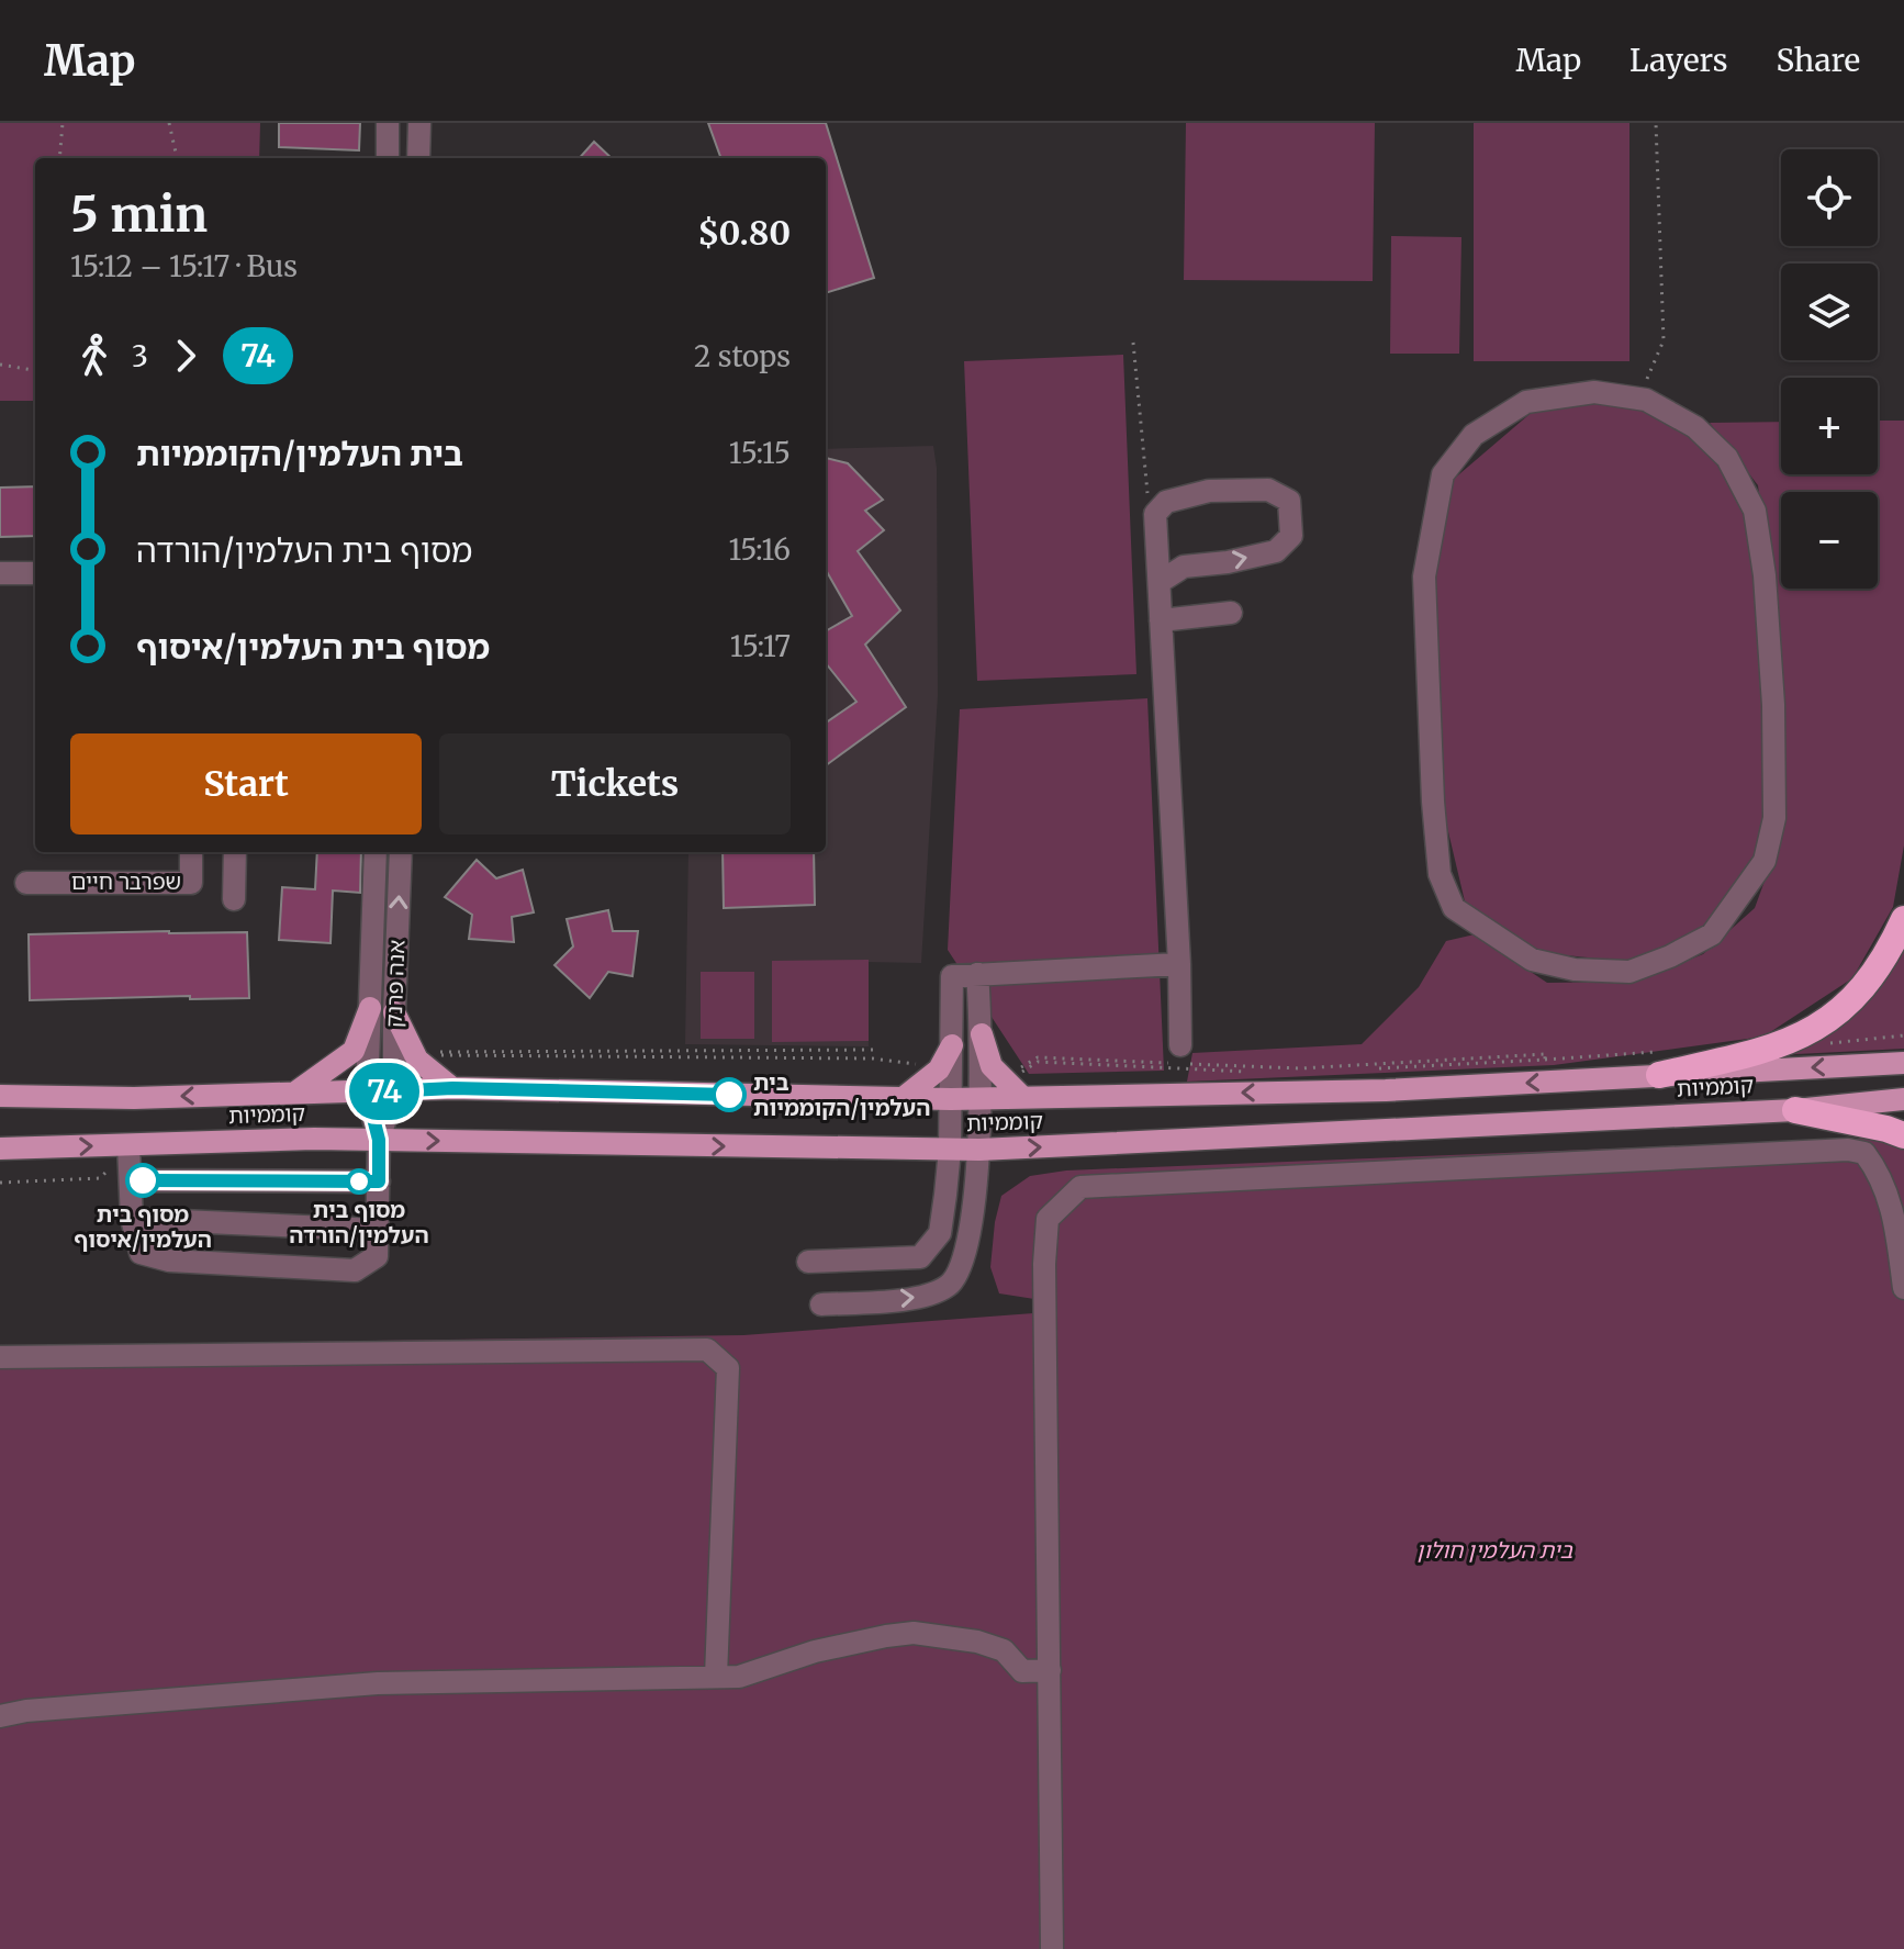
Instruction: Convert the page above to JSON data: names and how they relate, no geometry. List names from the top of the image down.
{
  "streets": {
    "main road": ["קוממיות"],
    "street": ["שפרבר חיים", "אנה פרנק"]
  },
  "crossings": [
    ["אנה פרנק", "קוממיות"]
  ],
  "parks": ["בית העלמין חולון"],
  "places": ["בית העלמין/הקוממיות", "מסוף בית העלמין/איסוף", "מסוף בית העלמין/הורדה"],
  "lines": ["bus line 74"],
  "page": {
    "header": "Map",
    "nav": ["Map", "Layers", "Share"],
    "on_map": "74",
    "map_buttons": ["+", "−"],
    "heading": ["5 min", "15:12 – 15:17 · Bus", "$0.80"],
    "legs": ["3", "74", "2 stops"],
    "list": [
      {
        "name": "בית העלמין/הקוממיות",
        "value": "15:15"
      },
      {
        "name": "מסוף בית העלמין/הורדה",
        "value": "15:16"
      },
      {
        "name": "מסוף בית העלמין/איסוף",
        "value": "15:17"
      }
    ],
    "buttons": ["Start", "Tickets"]
  }
}
